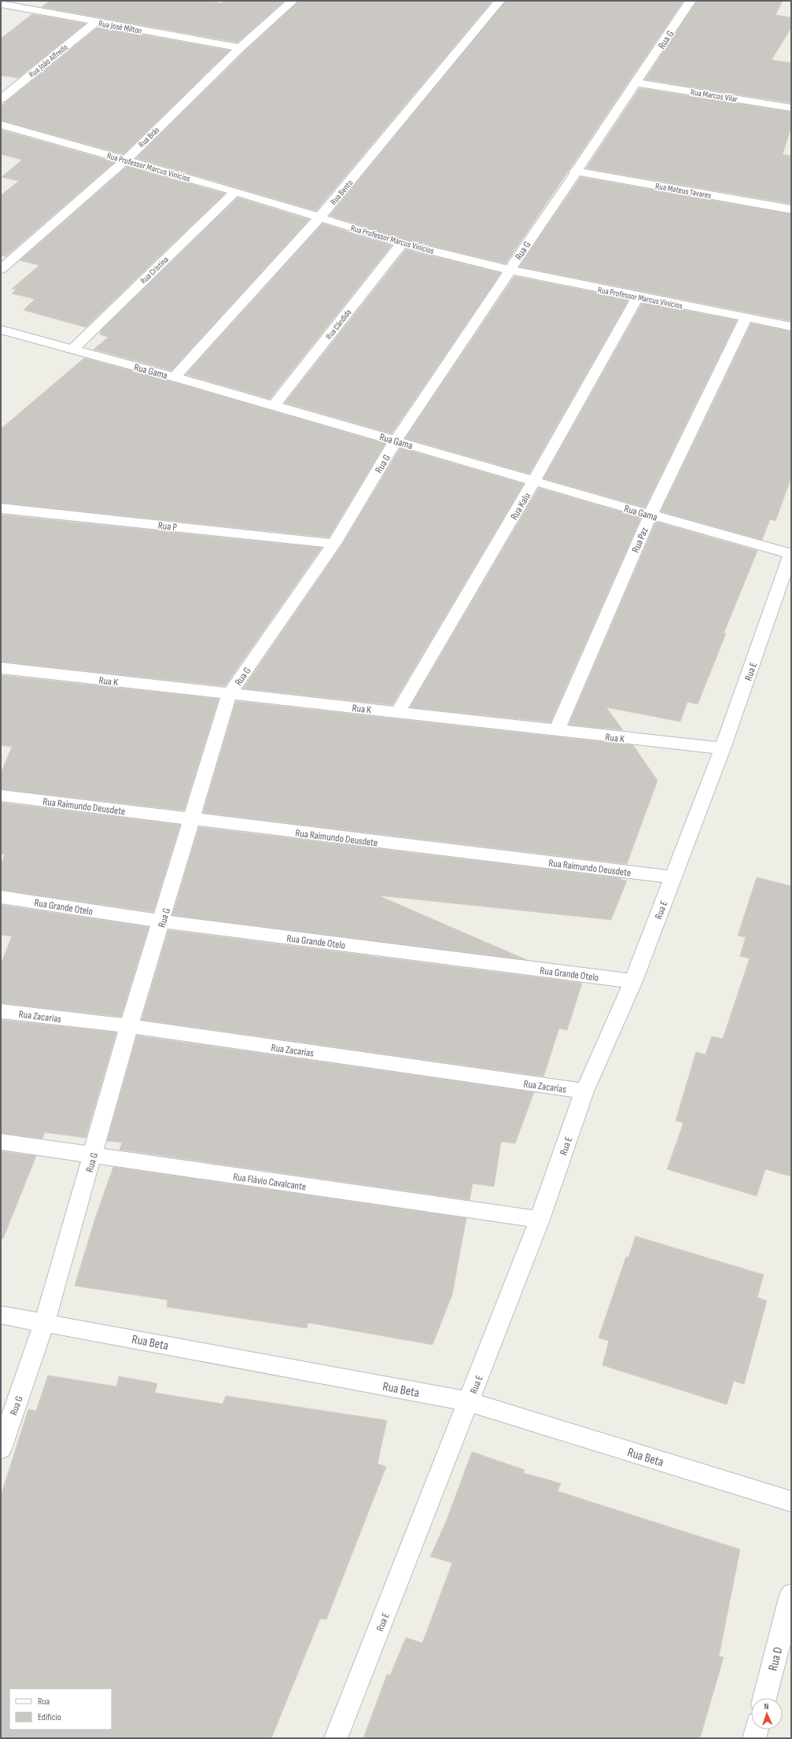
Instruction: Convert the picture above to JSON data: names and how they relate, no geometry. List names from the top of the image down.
{
  "streets": {
    "street": [
      "Rua José Milton",
      "Rua G",
      "Rua João Alfredo",
      "Rua Marcos Vilar",
      "Rua Brás",
      "Rua Professor Marcus Vinícios",
      "Rua Mateus Tavares",
      "Rua Bento",
      "Rua Cristina",
      "Rua Cândida",
      "Rua Gama",
      "Rua Kalu",
      "Rua P",
      "Rua Paz",
      "Rua E",
      "Rua K",
      "Rua Raimundo Deusdete",
      "Rua Grande Otelo",
      "Rua Zacarias",
      "Rua Flávio Cavalcante",
      "Rua Beta",
      "Rua D"
    ]
  },
  "crossings": [
    ["Rua José Milton", "Rua João Alfredo"],
    ["Rua José Milton", "Rua Brás"],
    ["Rua G", "Rua Marcos Vilar"],
    ["Rua G", "Rua Professor Marcus Vinícios"],
    ["Rua G", "Rua Mateus Tavares"],
    ["Rua G", "Rua Gama"],
    ["Rua G", "Rua P"],
    ["Rua G", "Rua K"],
    ["Rua G", "Rua Raimundo Deusdete"],
    ["Rua G", "Rua Grande Otelo"],
    ["Rua G", "Rua Zacarias"],
    ["Rua G", "Rua Flávio Cavalcante"],
    ["Rua G", "Rua Beta"],
    ["Rua Brás", "Rua Professor Marcus Vinícios"],
    ["Rua Professor Marcus Vinícios", "Rua Bento"],
    ["Rua Professor Marcus Vinícios", "Rua Cristina"],
    ["Rua Professor Marcus Vinícios", "Rua Cândida"],
    ["Rua Professor Marcus Vinícios", "Rua Kalu"],
    ["Rua Professor Marcus Vinícios", "Rua Paz"],
    ["Rua Bento", "Rua Gama"],
    ["Rua Cristina", "Rua Gama"],
    ["Rua Cândida", "Rua Gama"],
    ["Rua Gama", "Rua Kalu"],
    ["Rua Gama", "Rua Paz"],
    ["Rua Gama", "Rua E"],
    ["Rua Kalu", "Rua K"],
    ["Rua Paz", "Rua K"],
    ["Rua E", "Rua K"],
    ["Rua E", "Rua Raimundo Deusdete"],
    ["Rua E", "Rua Grande Otelo"],
    ["Rua E", "Rua Zacarias"],
    ["Rua E", "Rua Flávio Cavalcante"],
    ["Rua E", "Rua Beta"]
  ],
  "legend": ["Rua", "Edifício"],
  "north": "top"
}
